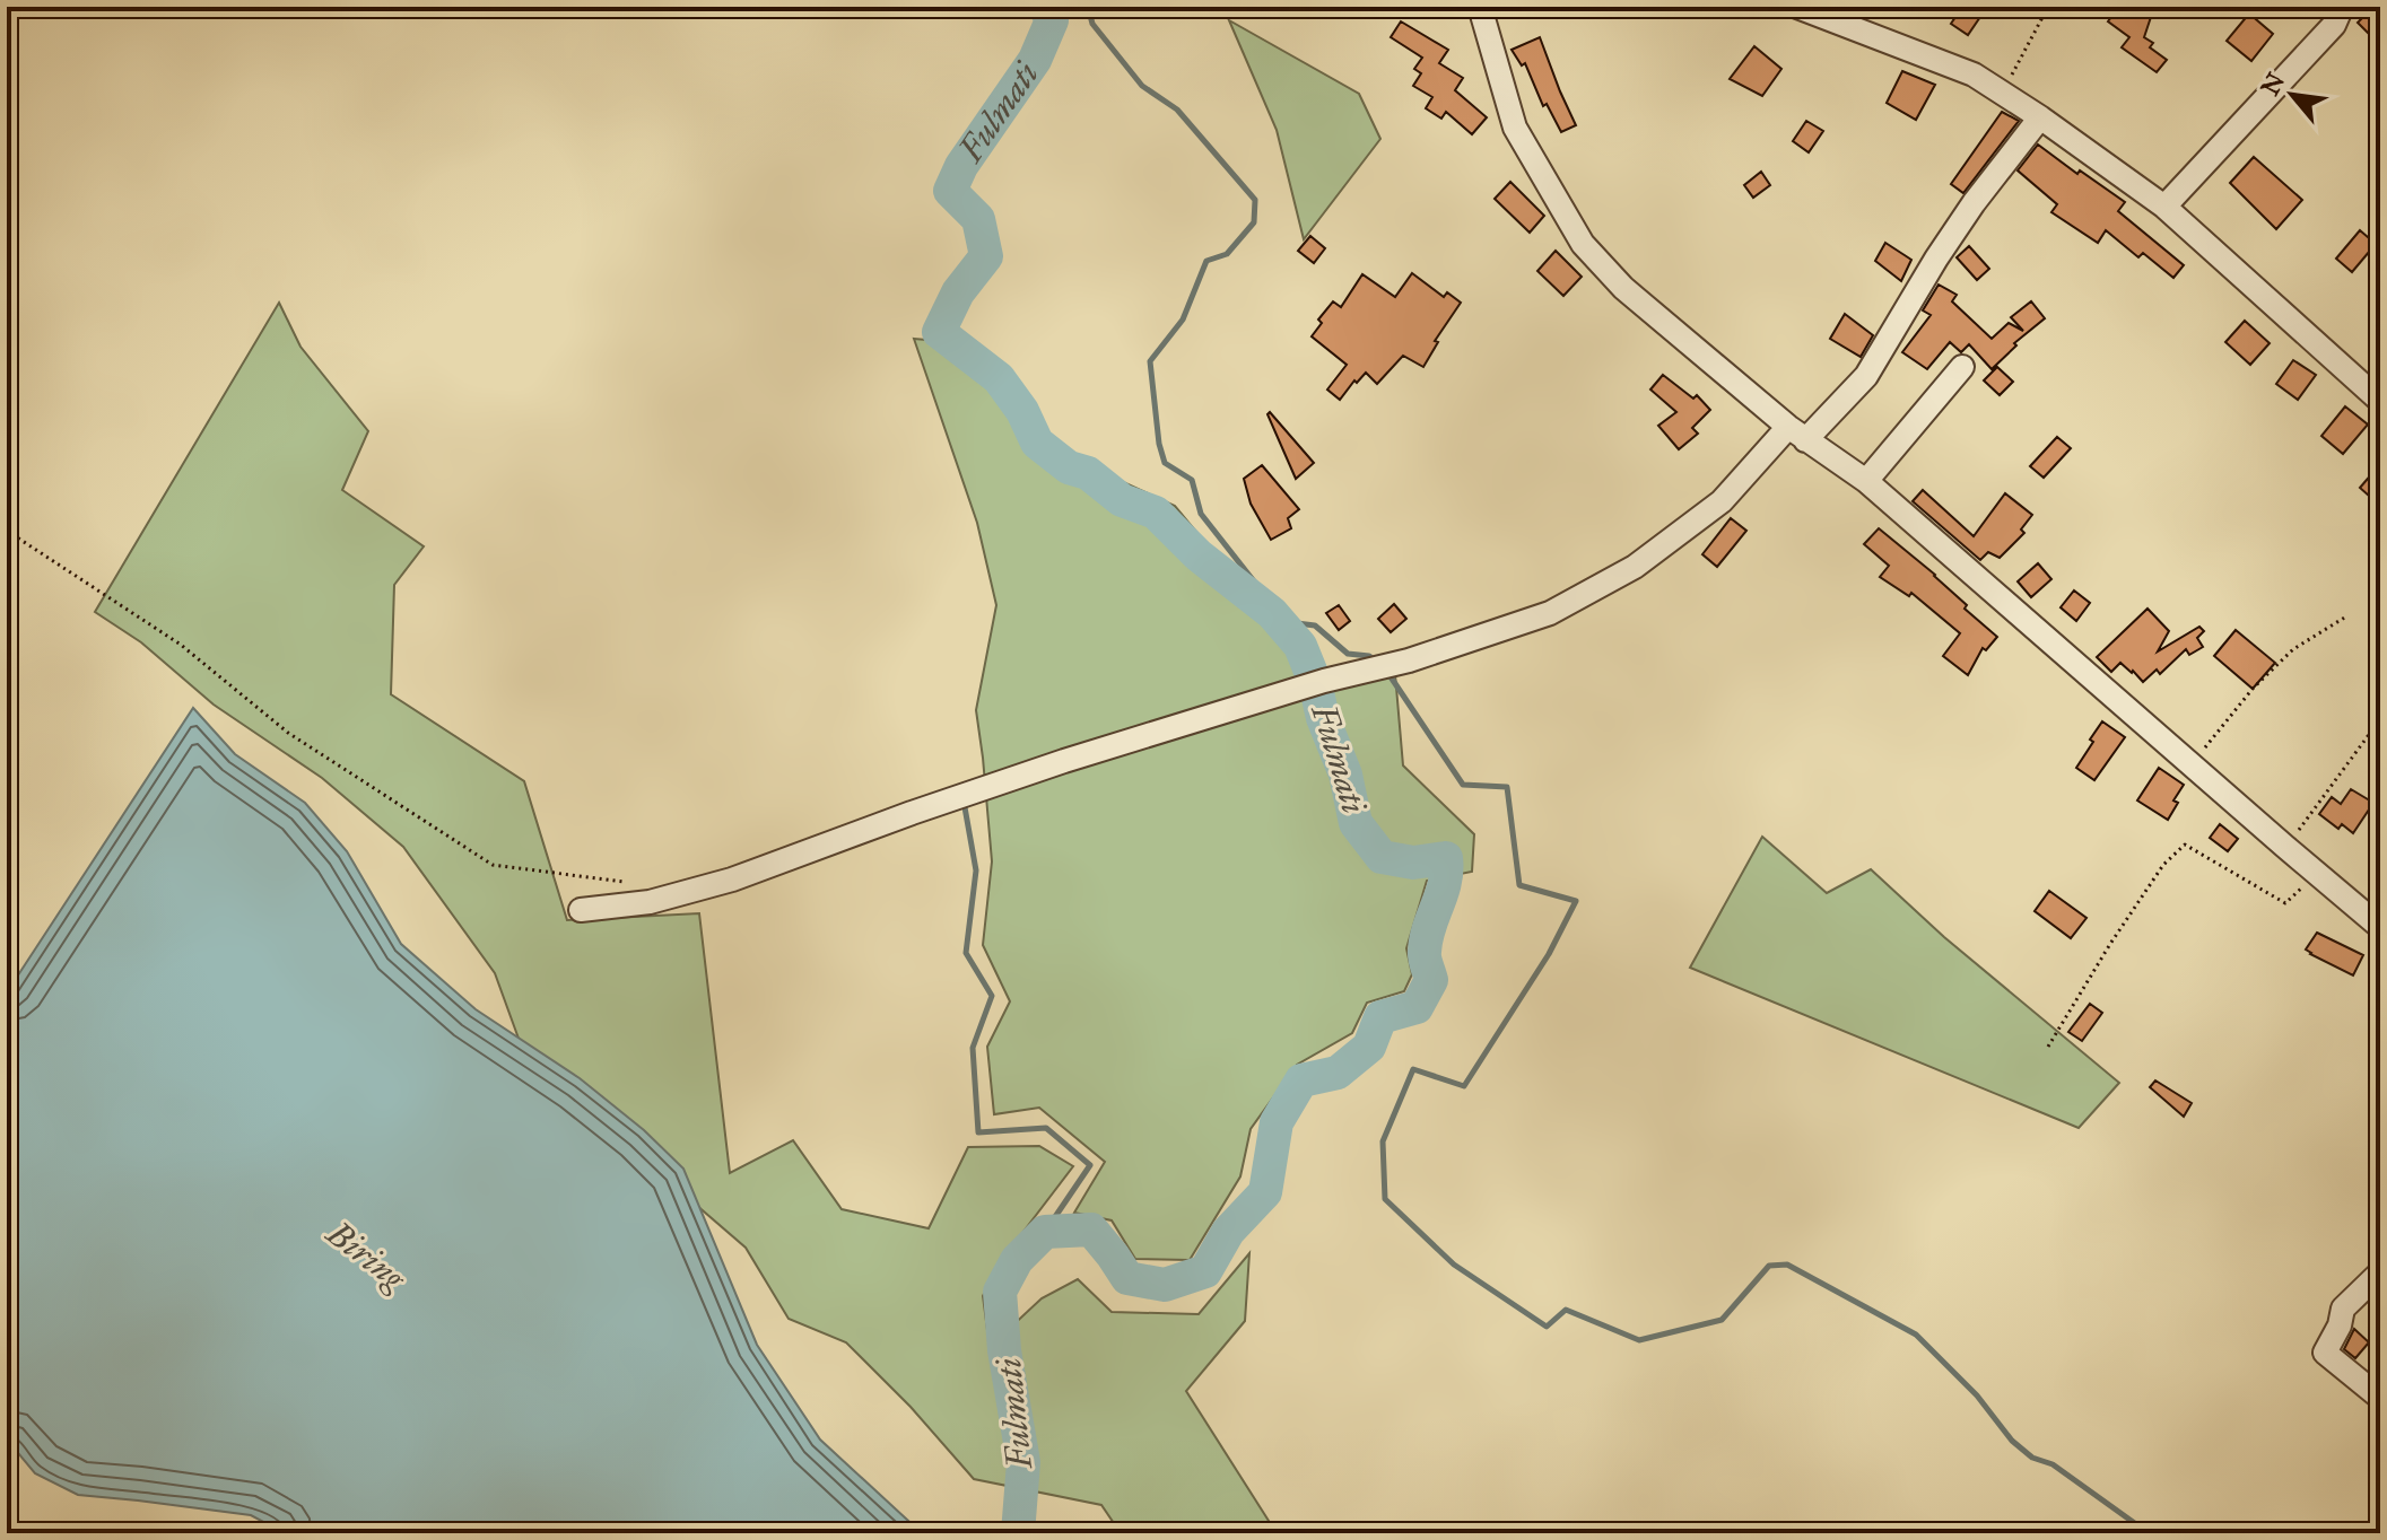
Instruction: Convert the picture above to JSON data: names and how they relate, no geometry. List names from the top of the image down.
{
  "water": ["Fulmati", "Biring"],
  "north": "top left"
}
